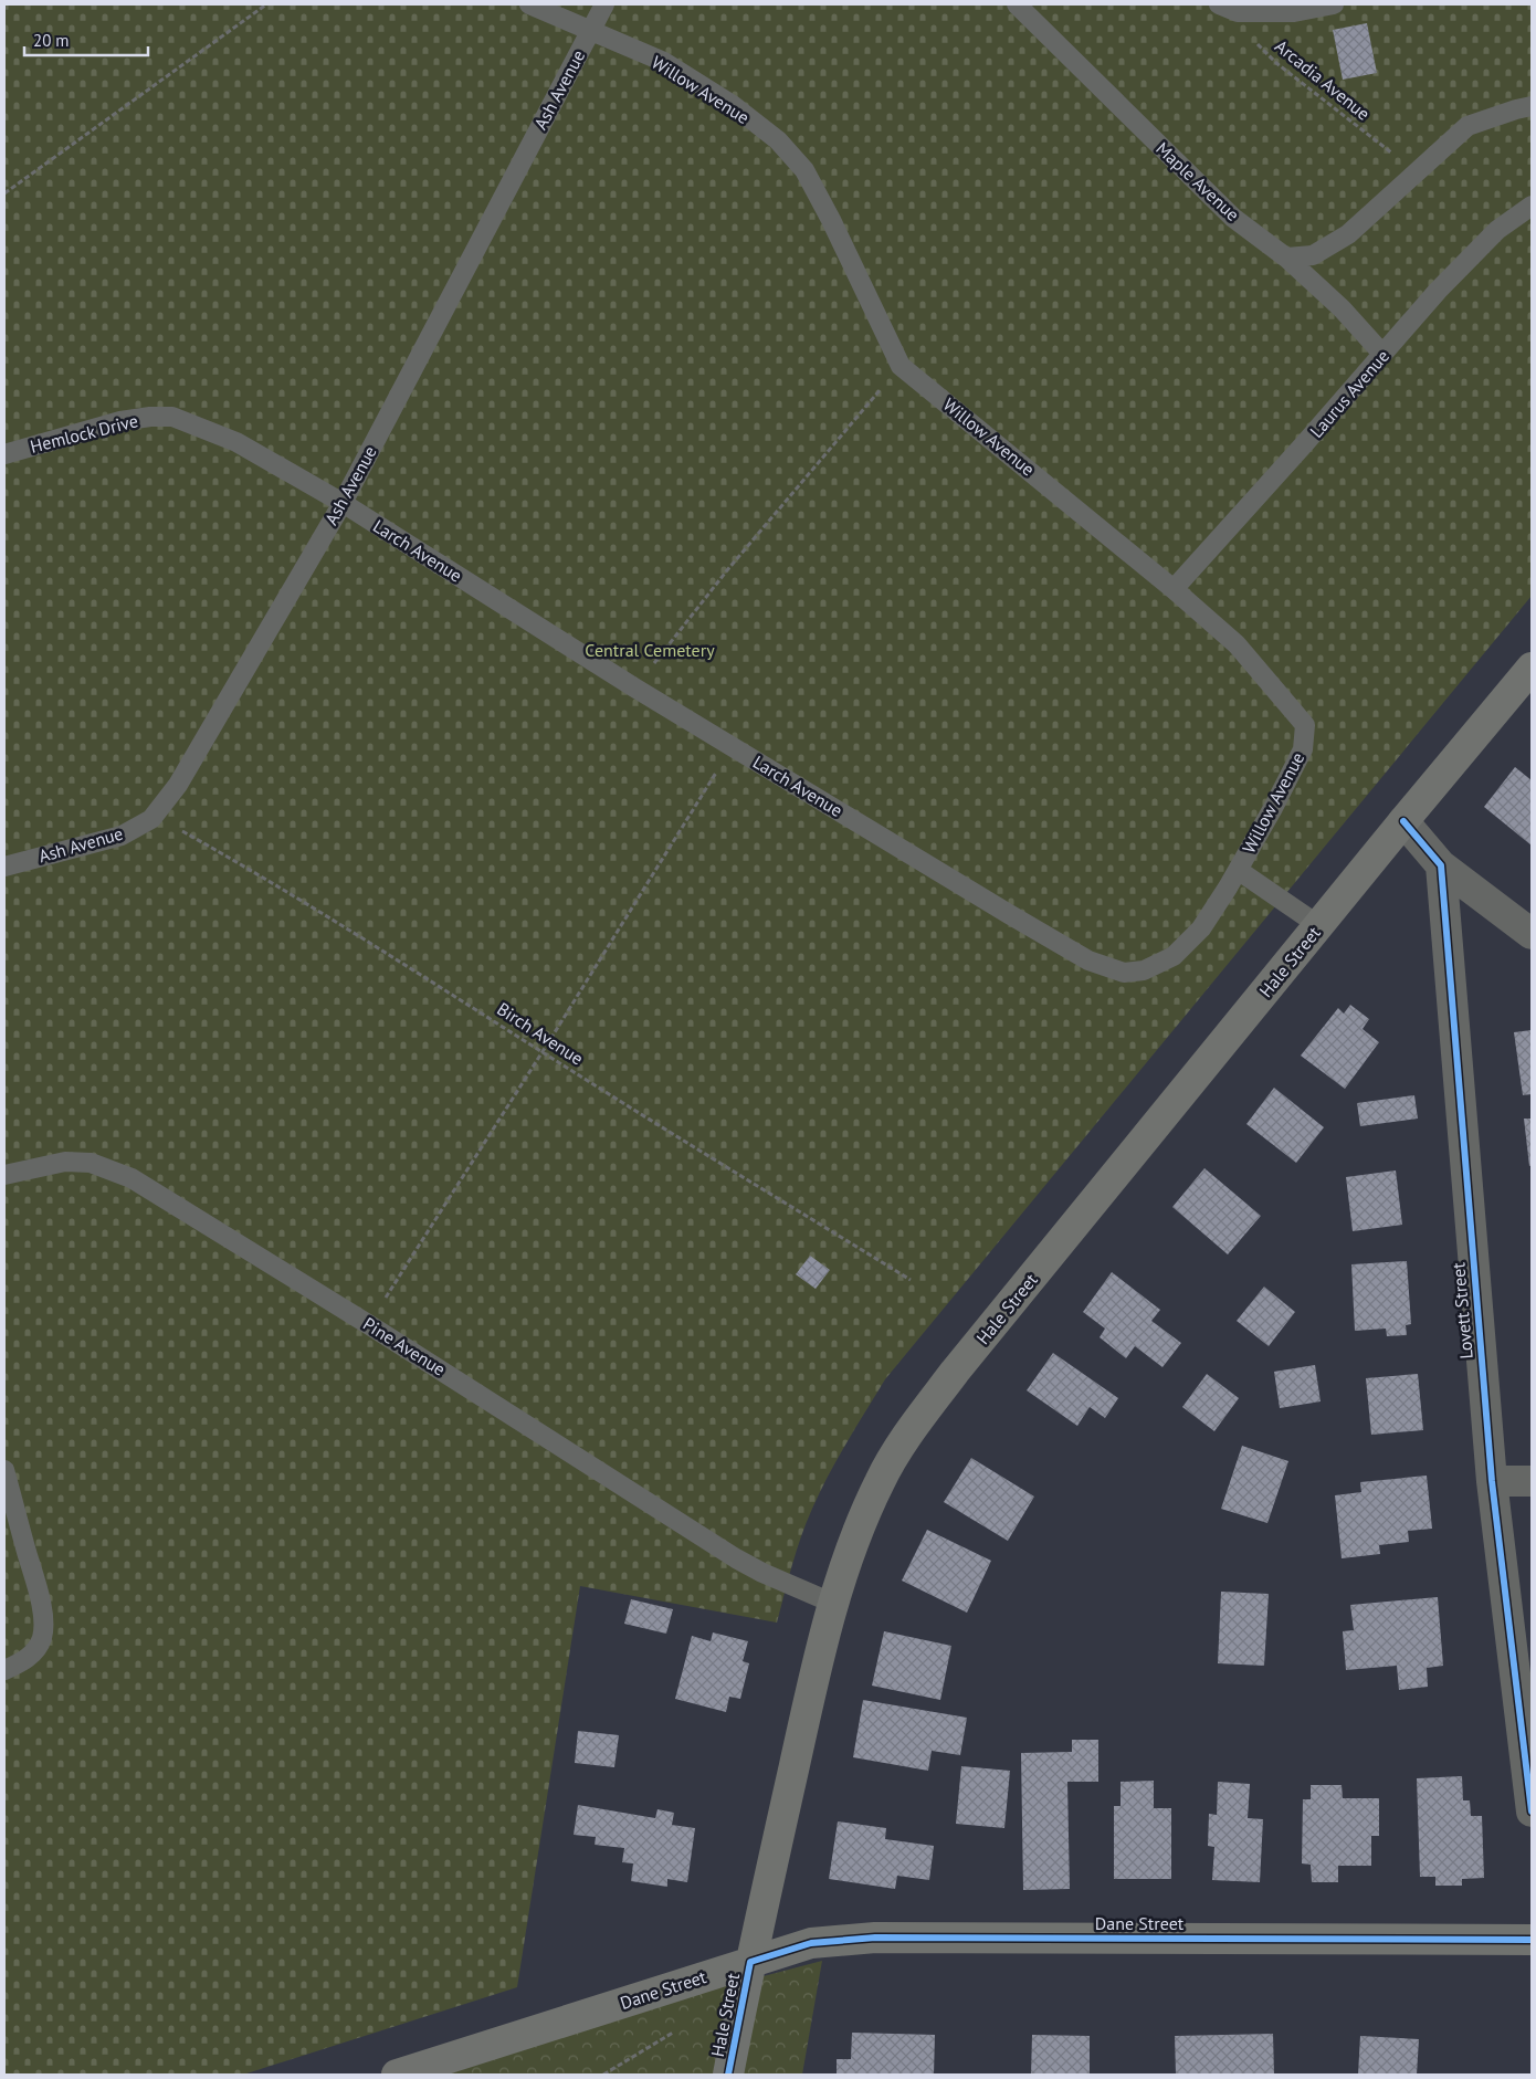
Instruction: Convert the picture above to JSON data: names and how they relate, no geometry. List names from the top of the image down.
{
  "streets": {
    "main road": ["Hale Street", "Dane Street"],
    "street": ["Lovett Street"],
    "lane": [
      "Ash Avenue",
      "Willow Avenue",
      "Maple Avenue",
      "Laurus Avenue",
      "Hemlock Drive",
      "Larch Avenue",
      "Pine Avenue"
    ],
    "path": ["Arcadia Avenue", "Birch Avenue"]
  },
  "crossings": [
    ["Ash Avenue", "Willow Avenue"],
    ["Ash Avenue", "Hemlock Drive"],
    ["Ash Avenue", "Larch Avenue"],
    ["Ash Avenue", "Birch Avenue"],
    ["Willow Avenue", "Laurus Avenue"],
    ["Willow Avenue", "Larch Avenue"],
    ["Maple Avenue", "Laurus Avenue"],
    ["Hemlock Drive", "Larch Avenue"],
    ["Hale Street", "Pine Avenue"],
    ["Hale Street", "Dane Street"]
  ],
  "parks": ["Central Cemetery"],
  "scale_bar": "20 m"
}
